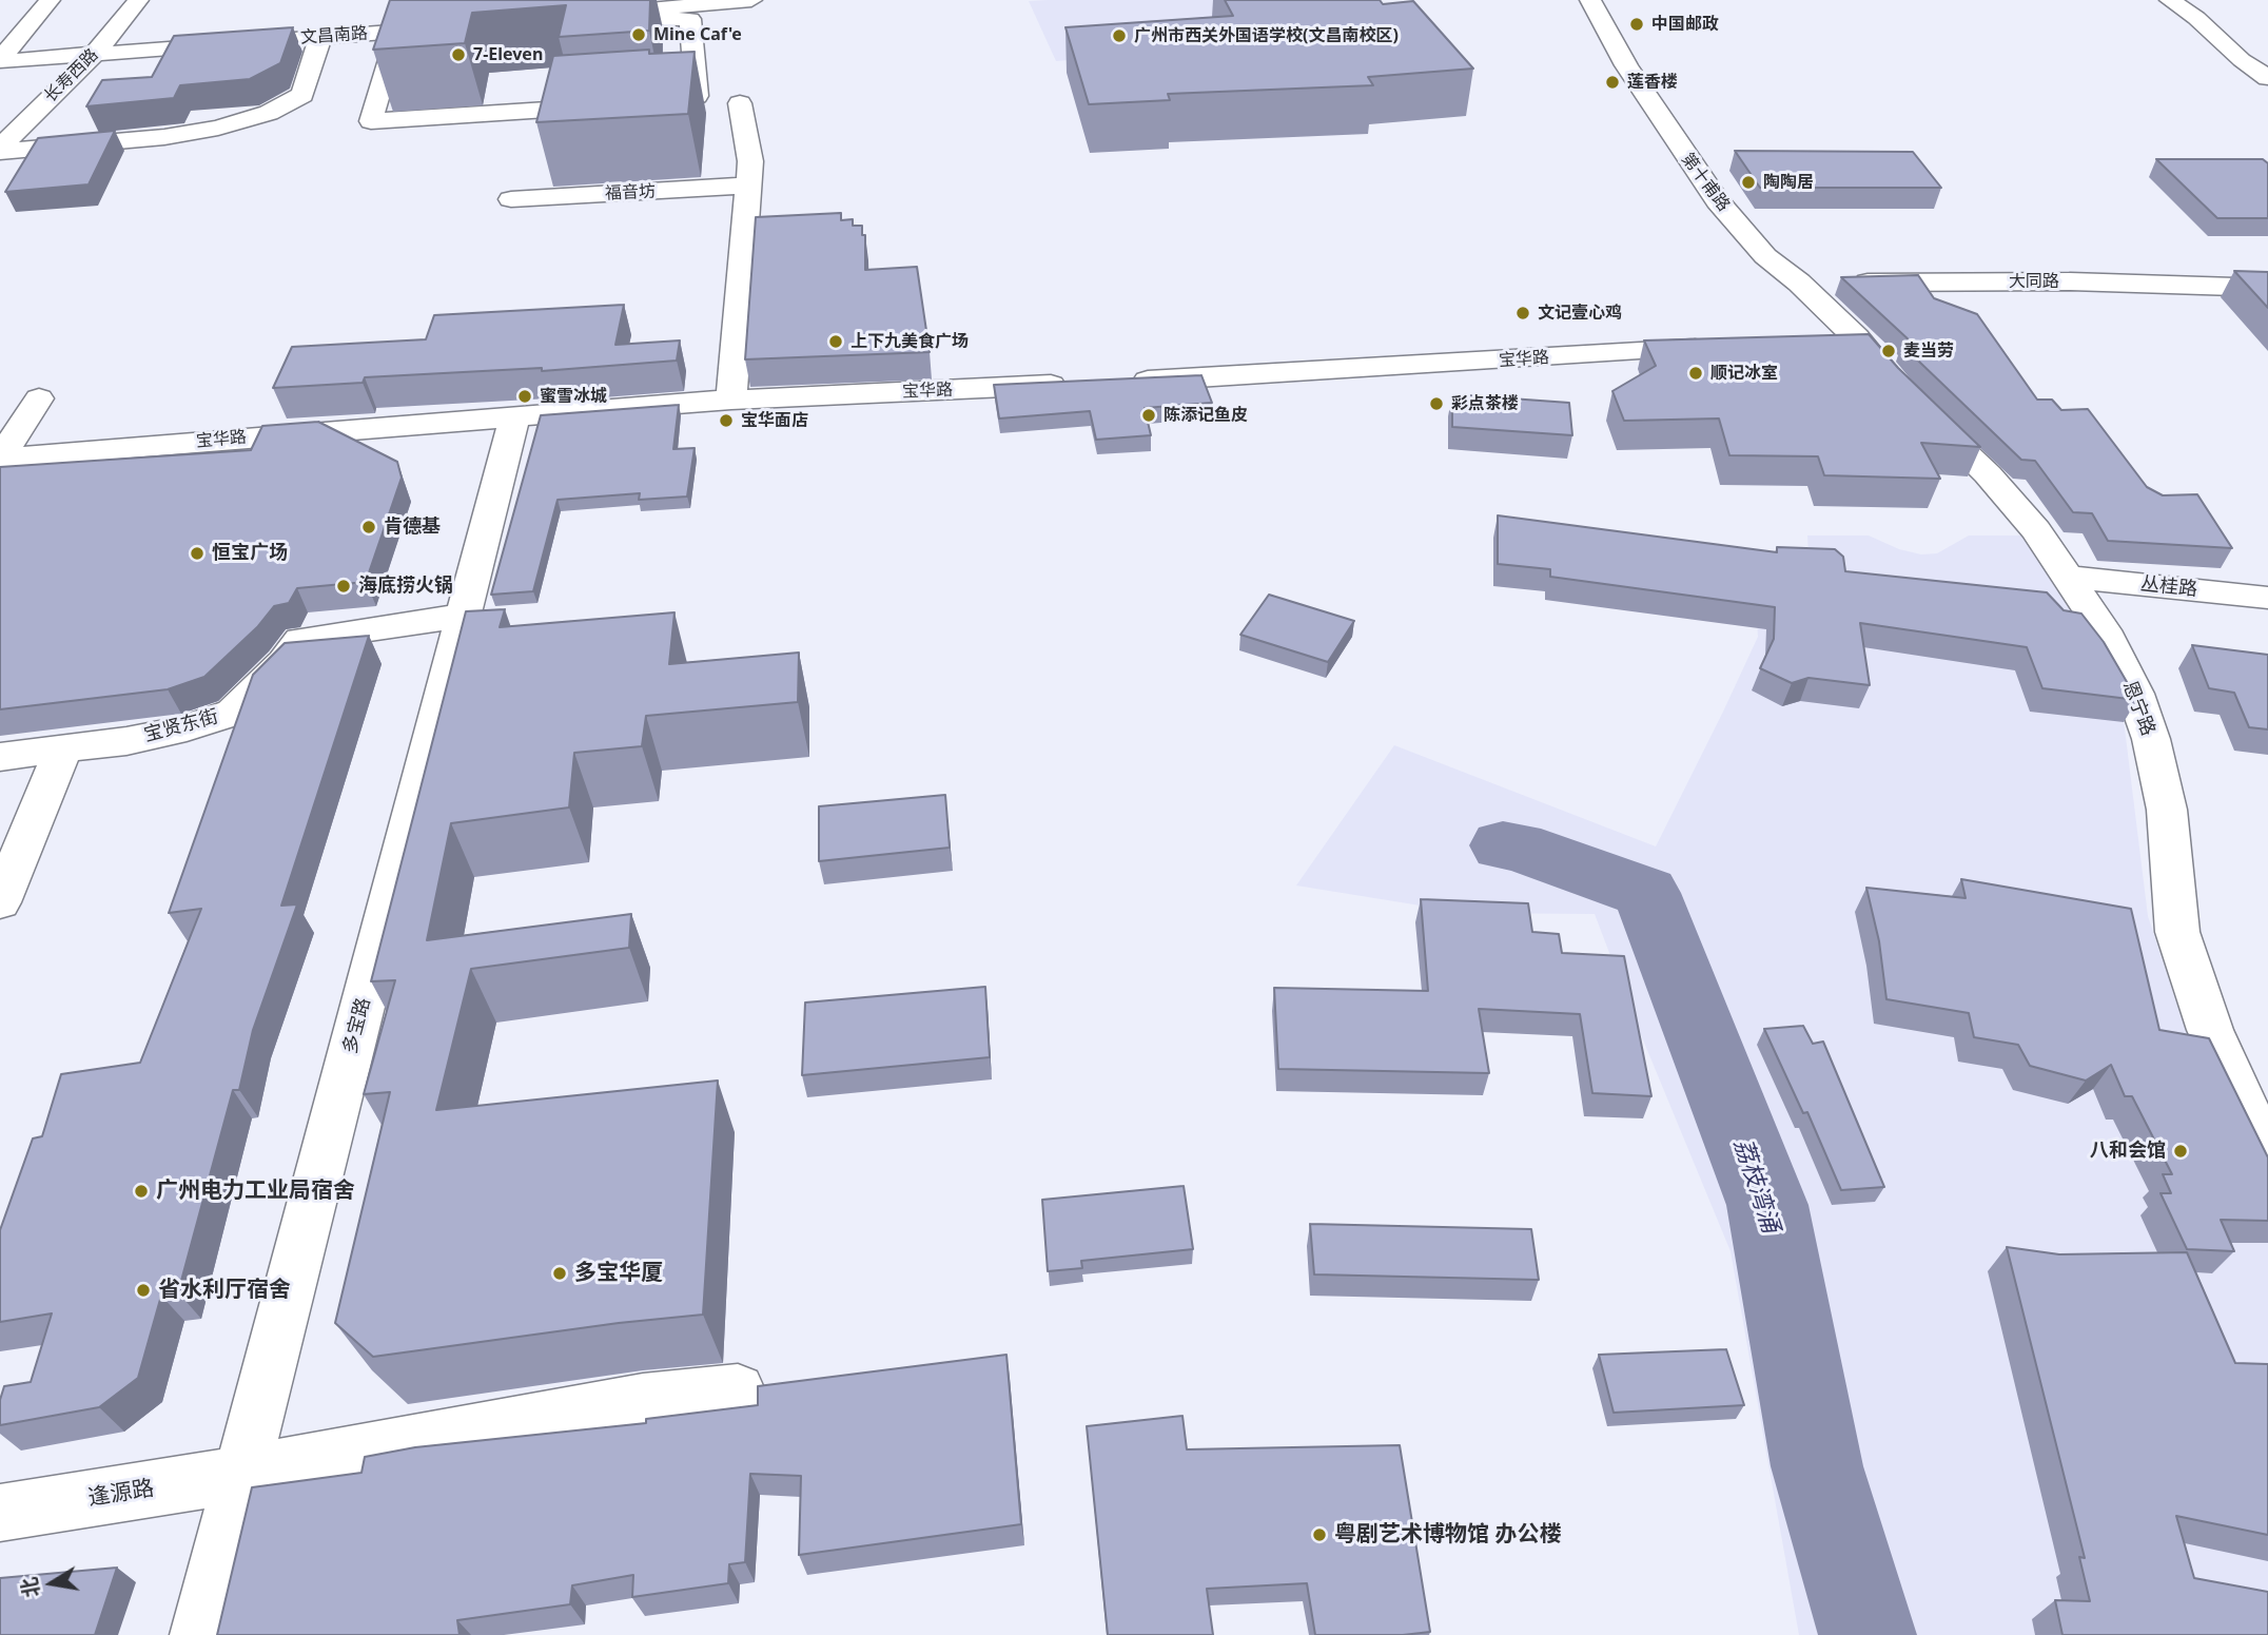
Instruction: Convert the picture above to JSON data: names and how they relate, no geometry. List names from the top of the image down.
{
  "streets": {
    "street": [
      "文昌南路",
      "长寿西路",
      "第十甫路",
      "福音坊",
      "大同路",
      "宝华路",
      "丛桂路",
      "恩宁路",
      "宝贤东街",
      "多宝路",
      "逢源路"
    ]
  },
  "crossings": [
    ["文昌南路", "长寿西路"],
    ["第十甫路", "大同路"],
    ["第十甫路", "恩宁路"],
    ["宝华路", "多宝路"],
    ["丛桂路", "恩宁路"],
    ["宝贤东街", "多宝路"],
    ["多宝路", "逢源路"]
  ],
  "water": ["荔枝湾涌"],
  "places": [
    "中国邮政",
    "Mine Caf'e",
    "广州市西关外国语学校(文昌南校区)",
    "7-Eleven",
    "莲香楼",
    "陶陶居",
    "文记壹心鸡",
    "上下九美食广场",
    "麦当劳",
    "顺记冰室",
    "蜜雪冰城",
    "彩点茶楼",
    "陈添记鱼皮",
    "宝华面店",
    "肯德基",
    "恒宝广场",
    "海底捞火锅",
    "八和会馆",
    "广州电力工业局宿舍",
    "多宝华厦",
    "省水利厅宿舍",
    "粤剧艺术博物馆 办公楼"
  ],
  "north": "left"
}
